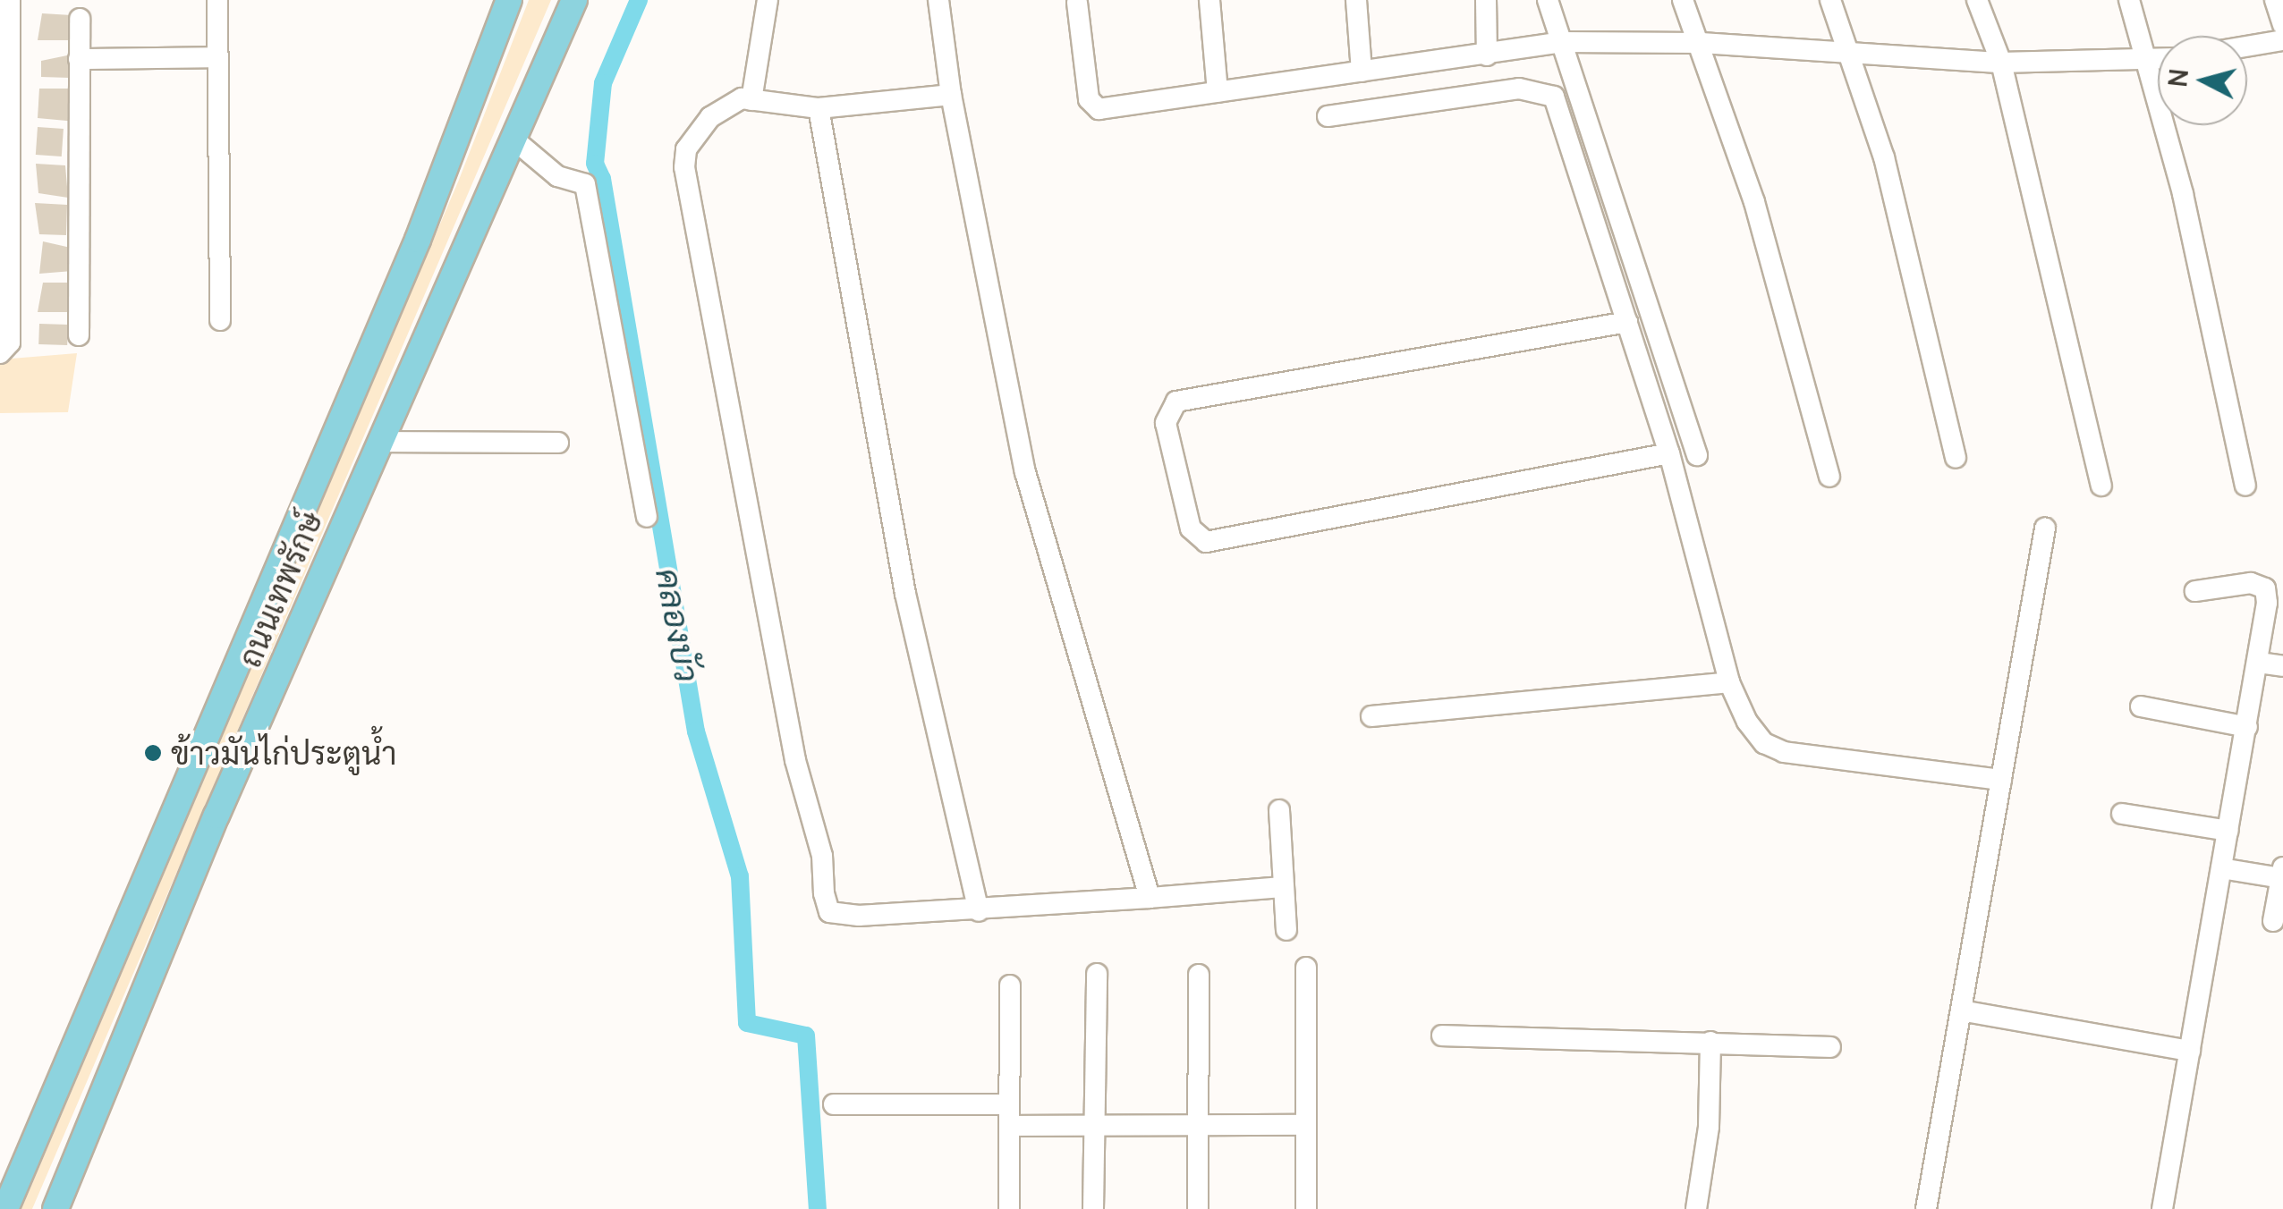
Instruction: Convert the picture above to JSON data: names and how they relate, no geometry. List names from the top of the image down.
{
  "streets": {
    "main road": ["ถนนเทพรักษ์"]
  },
  "water": ["คลองบัว"],
  "places": ["ข้าวมันไก่ประตูน้ำ"],
  "north": "left"
}
